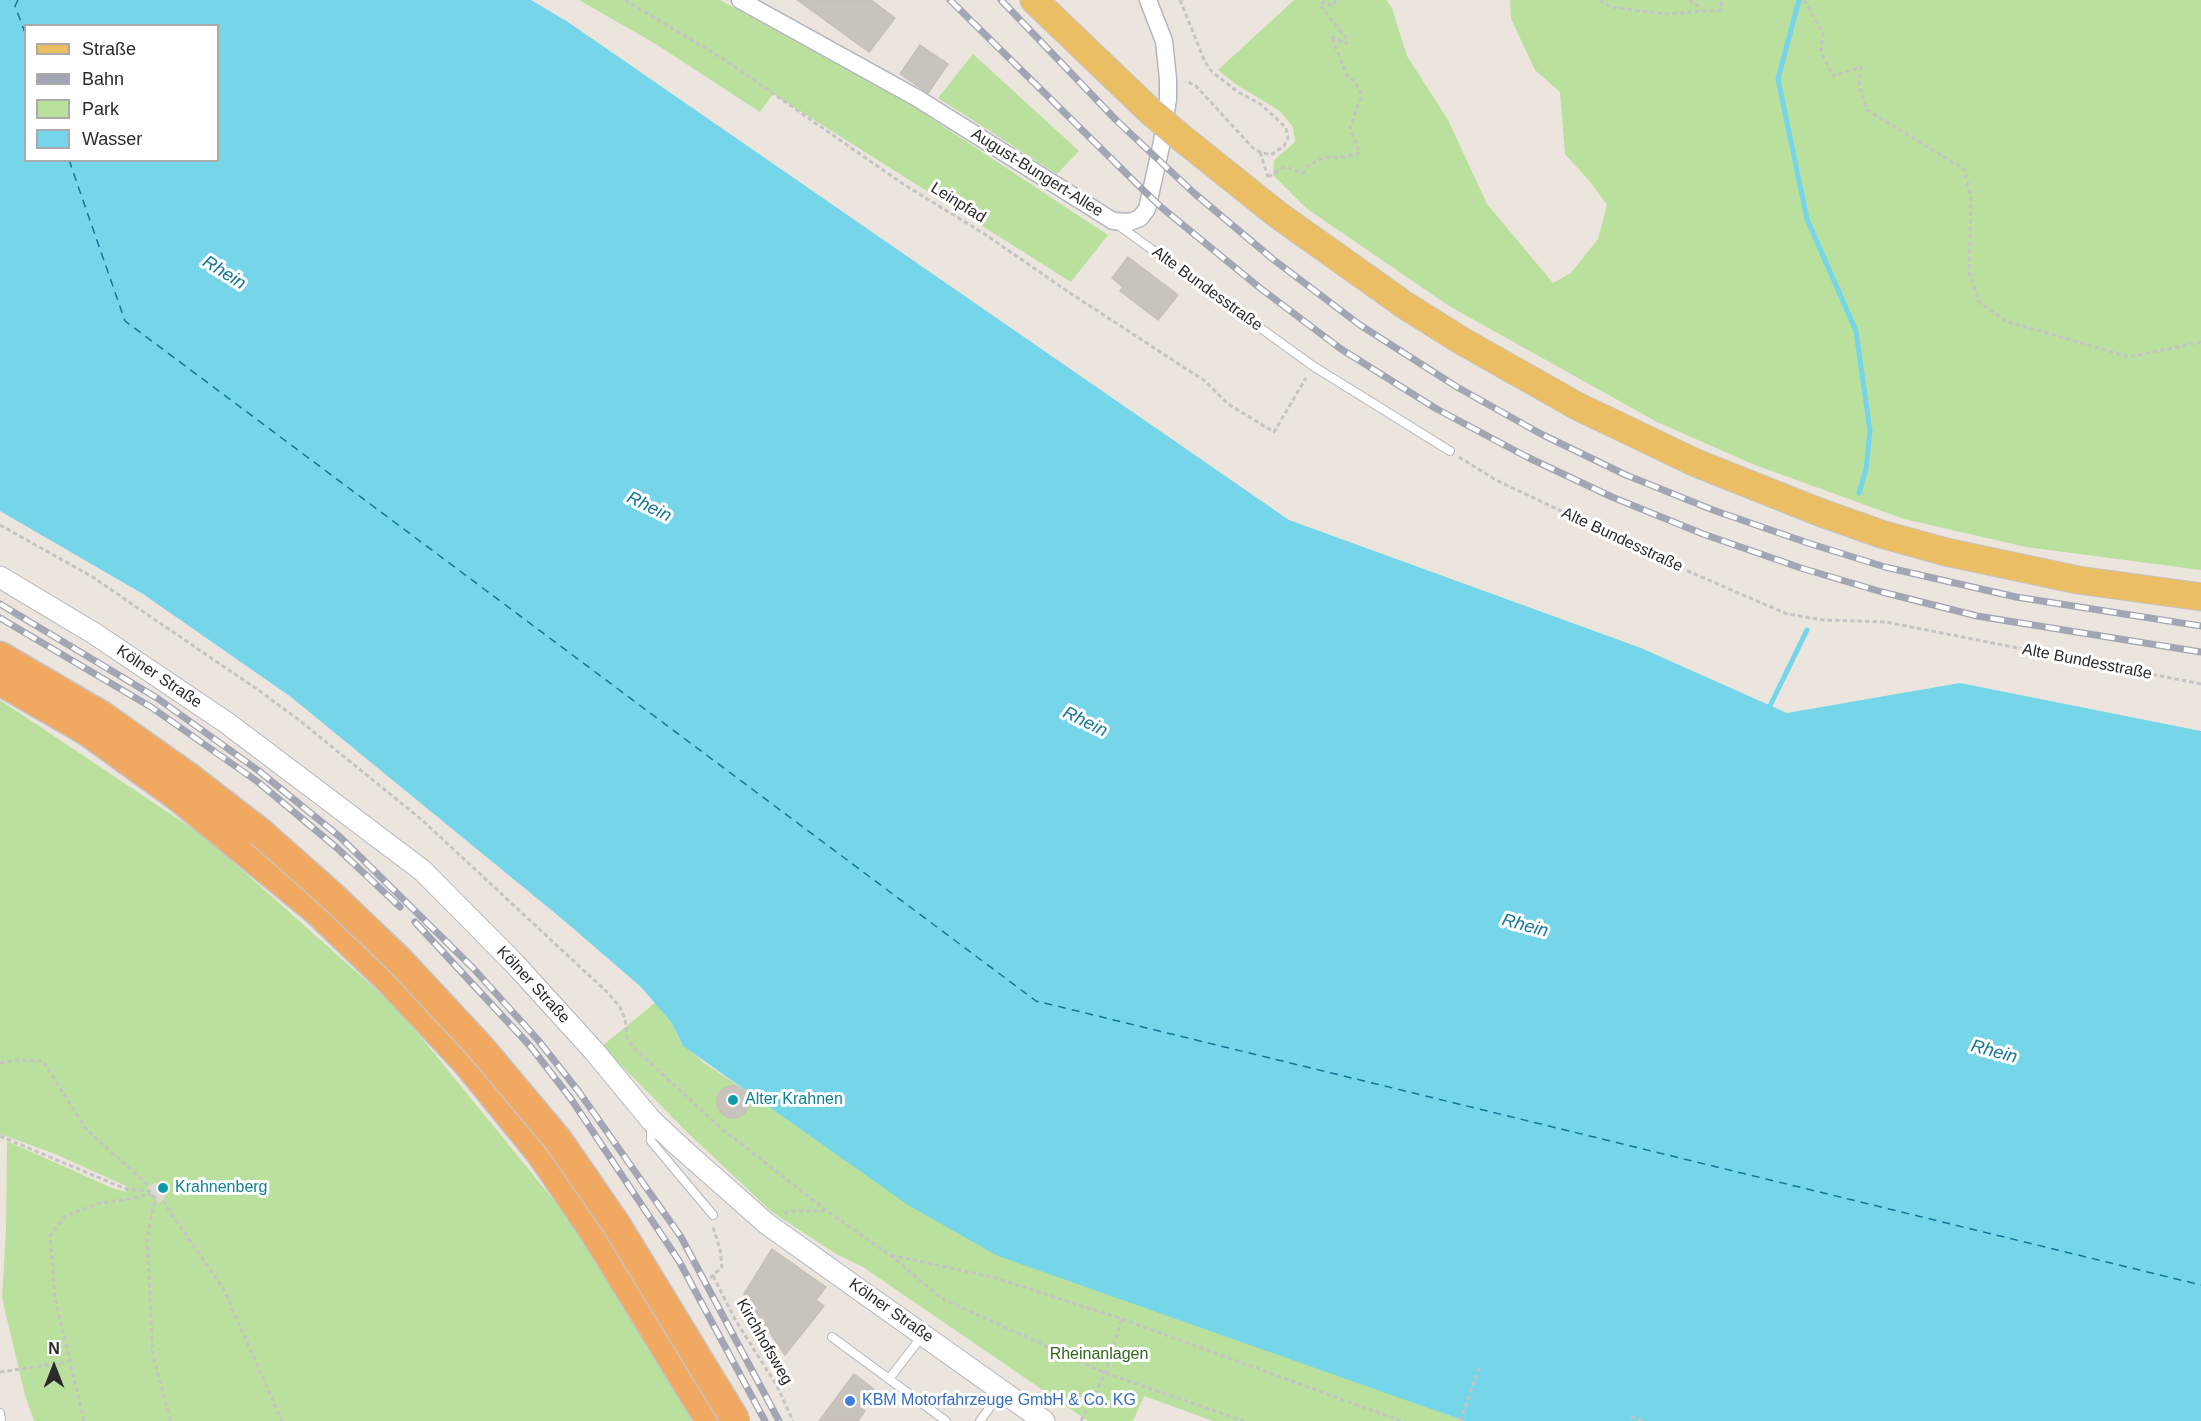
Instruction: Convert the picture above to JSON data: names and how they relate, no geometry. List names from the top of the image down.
{
  "streets": {
    "street": ["August-Bungert-Allee", "Kölner Straße"],
    "lane": ["Alte Bundesstraße"],
    "path": ["Leinpfad", "Kirchhofsweg"]
  },
  "crossings": [
    ["August-Bungert-Allee", "Alte Bundesstraße"],
    ["Leinpfad", "Alte Bundesstraße"]
  ],
  "water": ["Rhein"],
  "parks": ["Rheinanlagen"],
  "places": ["Alter Krahnen", "Krahnenberg", "KBM Motorfahrzeuge GmbH & Co. KG"],
  "legend": [
    "Straße",
    "Bahn",
    "Park",
    "Wasser"
  ],
  "north": "top"
}
